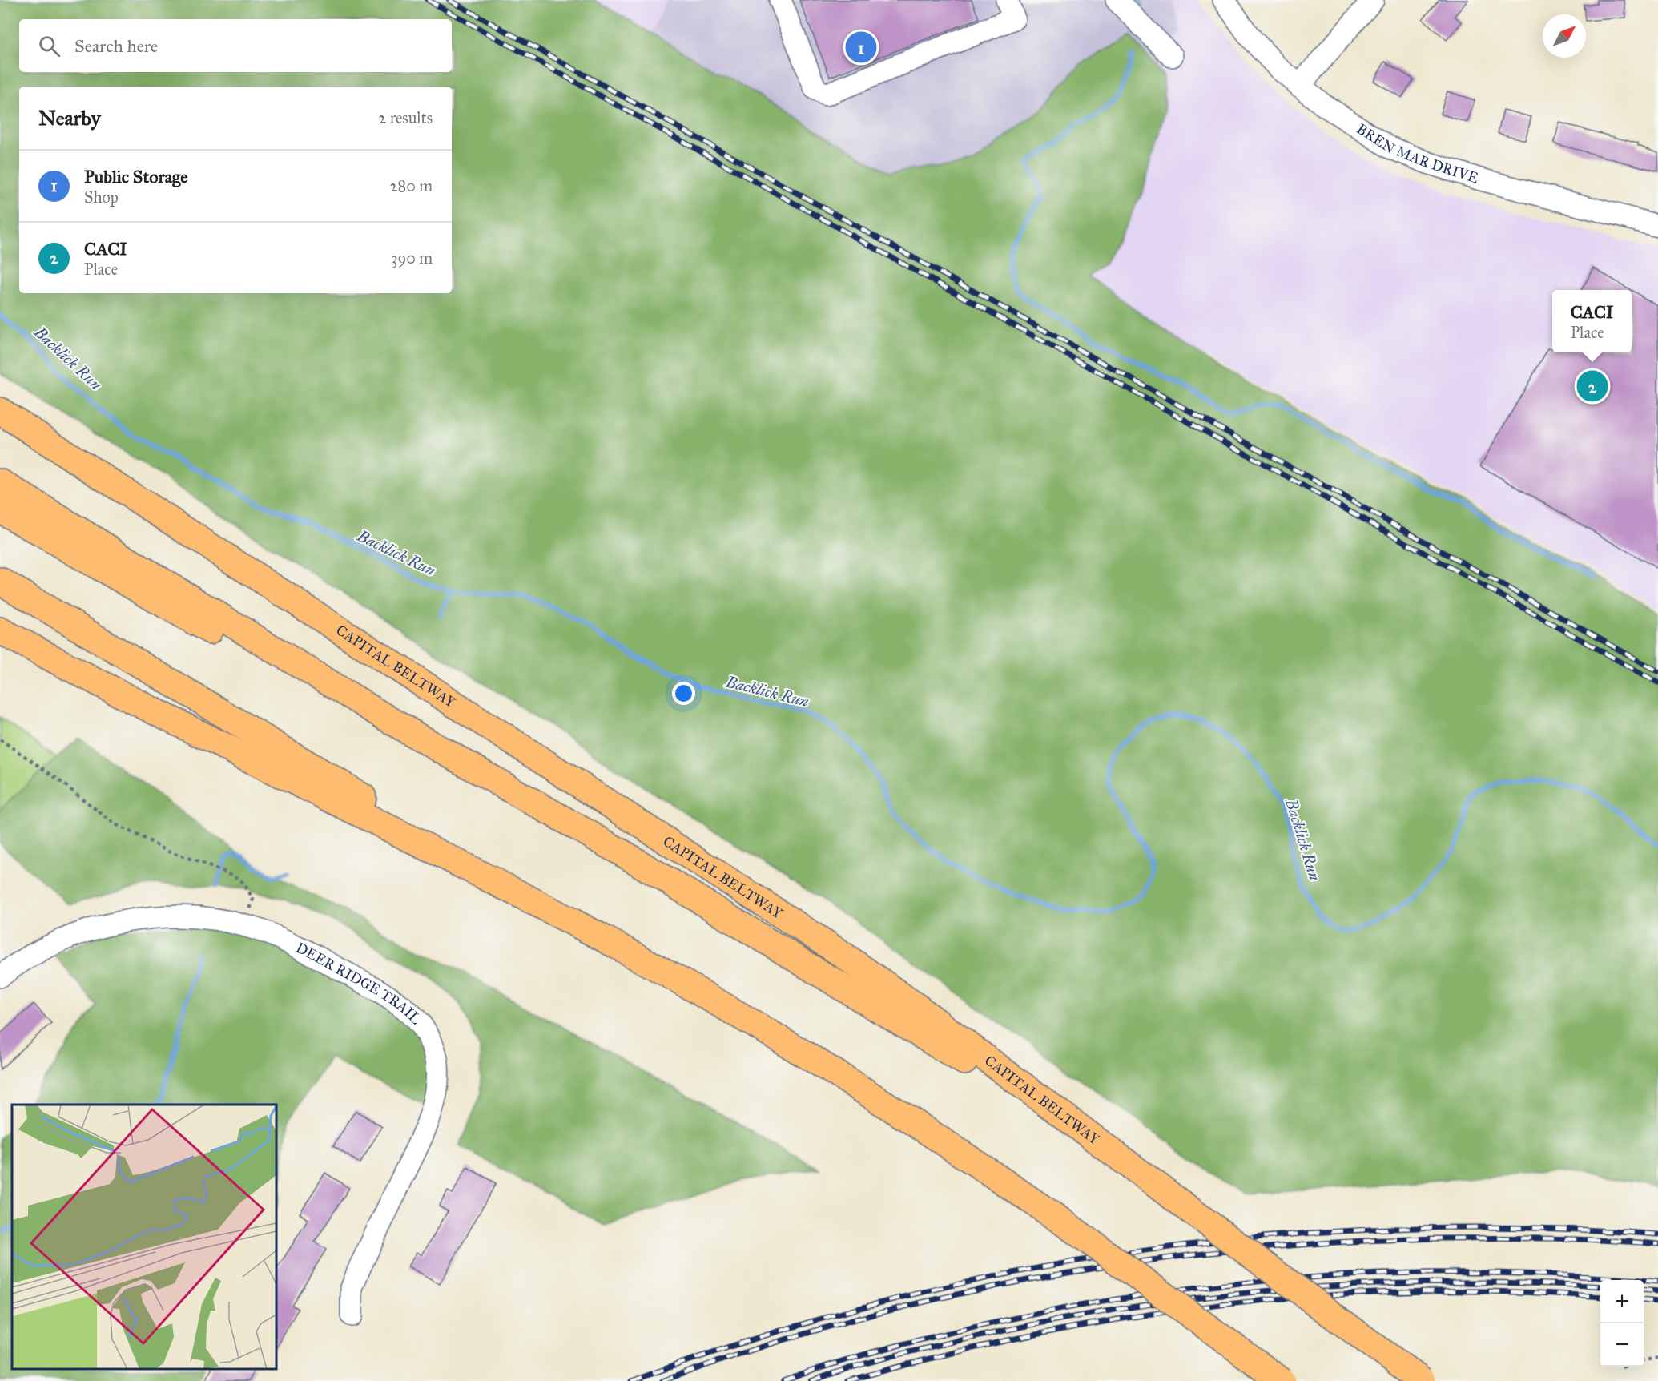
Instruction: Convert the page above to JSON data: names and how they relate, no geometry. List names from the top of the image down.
{
  "streets": {
    "highway": ["CAPITAL BELTWAY"],
    "street": ["BREN MAR DRIVE", "DEER RIDGE TRAIL"]
  },
  "water": ["Backlick Run"],
  "north": "top right",
  "page": {
    "search": "Search here",
    "pins": ["1", "2"],
    "heading": ["Nearby", "2 results"],
    "list": [
      {
        "mark": "1",
        "name": "Public Storage",
        "note": "Shop",
        "value": "280 m"
      },
      {
        "mark": "2",
        "name": "CACI",
        "note": "Place",
        "value": "390 m"
      }
    ],
    "popup": ["CACI", "Place"],
    "map_buttons": ["+", "−"]
  }
}
